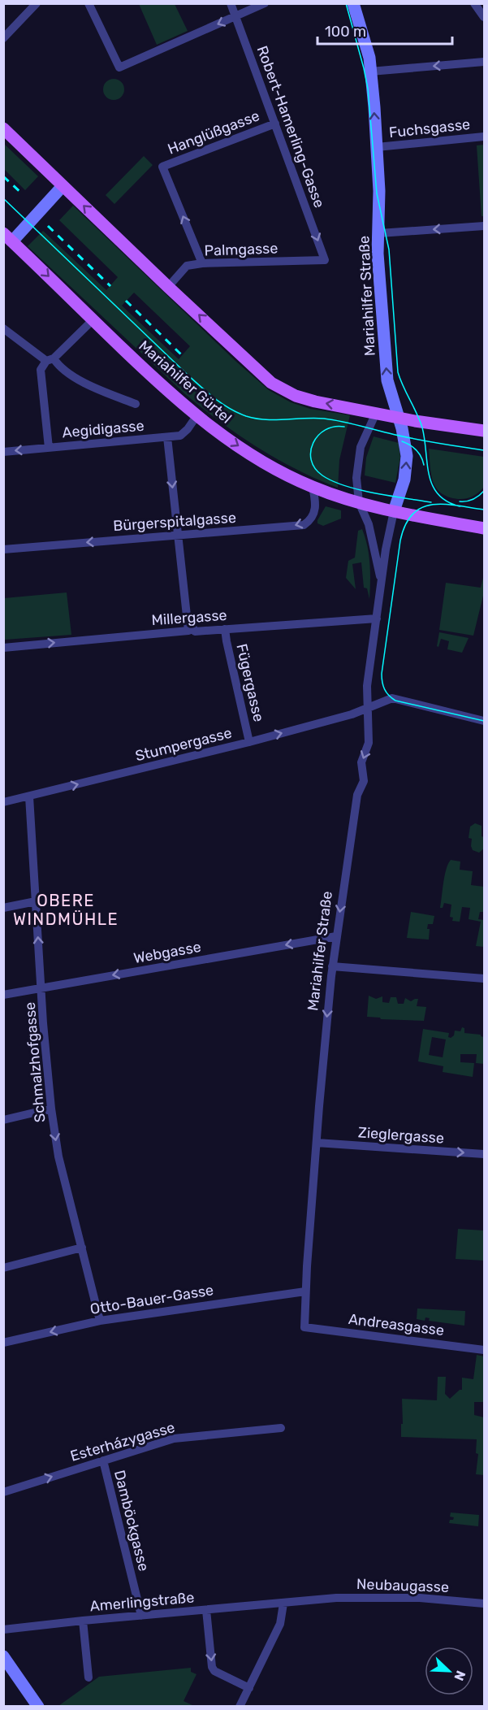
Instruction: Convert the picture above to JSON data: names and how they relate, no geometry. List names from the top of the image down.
{
  "streets": {
    "main road": ["Mariahilfer Gürtel"],
    "street": [
      "Robert-Hamerling-Gasse",
      "Fuchsgasse",
      "Hanglüßgasse",
      "Palmgasse",
      "Mariahilfer Straße",
      "Aegidigasse",
      "Bürgerspitalgasse",
      "Millergasse",
      "Fügergasse",
      "Stumpergasse",
      "Webgasse",
      "Schmalzhofgasse",
      "Zieglergasse",
      "Otto-Bauer-Gasse",
      "Andreasgasse",
      "Esterházygasse",
      "Damböckgasse",
      "Neubaugasse",
      "Amerlingstraße"
    ]
  },
  "crossings": [
    ["Robert-Hamerling-Gasse", "Hanglüßgasse"],
    ["Robert-Hamerling-Gasse", "Palmgasse"],
    ["Fuchsgasse", "Mariahilfer Straße"],
    ["Hanglüßgasse", "Palmgasse"],
    ["Mariahilfer Straße", "Mariahilfer Gürtel"],
    ["Mariahilfer Straße", "Millergasse"],
    ["Mariahilfer Straße", "Stumpergasse"],
    ["Mariahilfer Straße", "Webgasse"],
    ["Mariahilfer Straße", "Zieglergasse"],
    ["Mariahilfer Straße", "Otto-Bauer-Gasse"],
    ["Mariahilfer Straße", "Andreasgasse"],
    ["Mariahilfer Gürtel", "Aegidigasse"],
    ["Mariahilfer Gürtel", "Bürgerspitalgasse"],
    ["Millergasse", "Fügergasse"],
    ["Fügergasse", "Stumpergasse"],
    ["Stumpergasse", "Schmalzhofgasse"],
    ["Webgasse", "Schmalzhofgasse"],
    ["Schmalzhofgasse", "Otto-Bauer-Gasse"],
    ["Esterházygasse", "Damböckgasse"],
    ["Damböckgasse", "Amerlingstraße"],
    ["Neubaugasse", "Amerlingstraße"]
  ],
  "one_way": [
    "Robert-Hamerling-Gasse",
    "Mariahilfer Gürtel",
    "Bürgerspitalgasse",
    "Millergasse",
    "Stumpergasse",
    "Webgasse",
    "Zieglergasse",
    "Esterházygasse"
  ],
  "districts": ["OBERE WINDMÜHLE"],
  "scale_bar": "100 m",
  "north": "bottom right"
}
